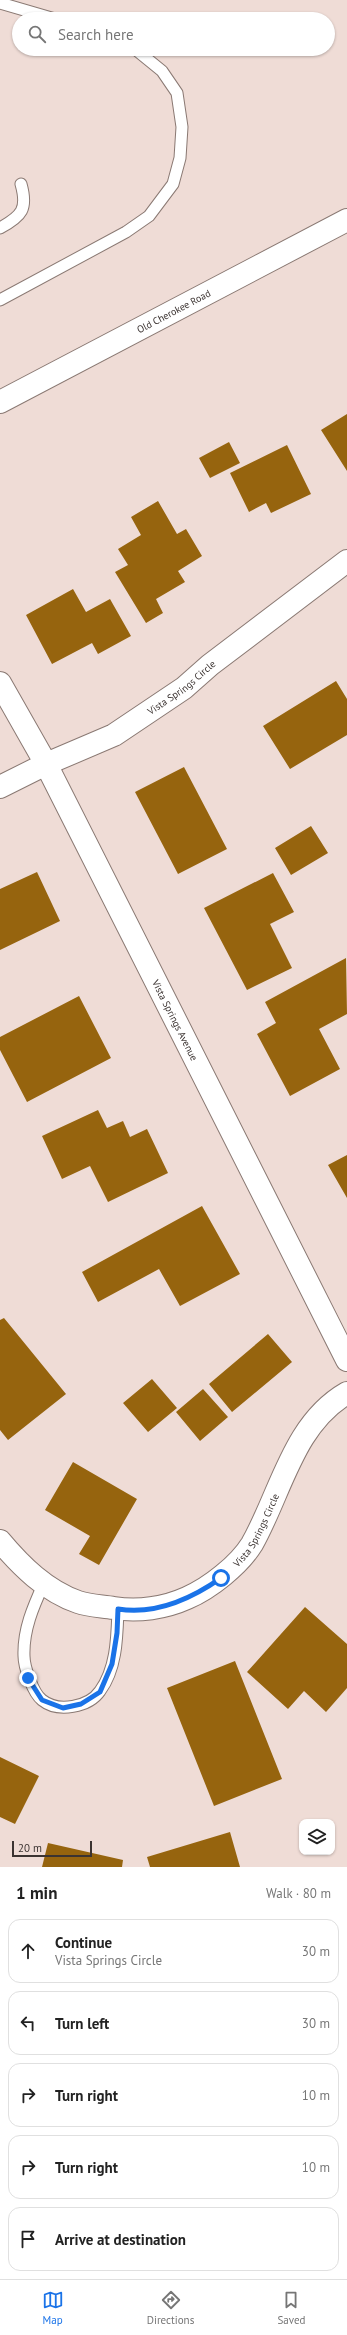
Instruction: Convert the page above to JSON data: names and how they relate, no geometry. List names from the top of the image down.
{
  "streets": {
    "street": ["Old Cherokee Road", "Vista Springs Circle", "Vista Springs Avenue"]
  },
  "crossings": [
    ["Vista Springs Circle", "Vista Springs Avenue"]
  ],
  "scale_bar": "20 m",
  "page": {
    "search": "Search here",
    "scale": "20 m",
    "heading": ["1 min", "Walk · 80 m"],
    "list": [
      ["Continue", "Vista Springs Circle", "30 m"],
      ["Turn left", "30 m"],
      ["Turn right", "10 m"],
      ["Turn right", "10 m"],
      "Arrive at destination"
    ],
    "nav": ["Map", "Directions", "Saved"]
  }
}
